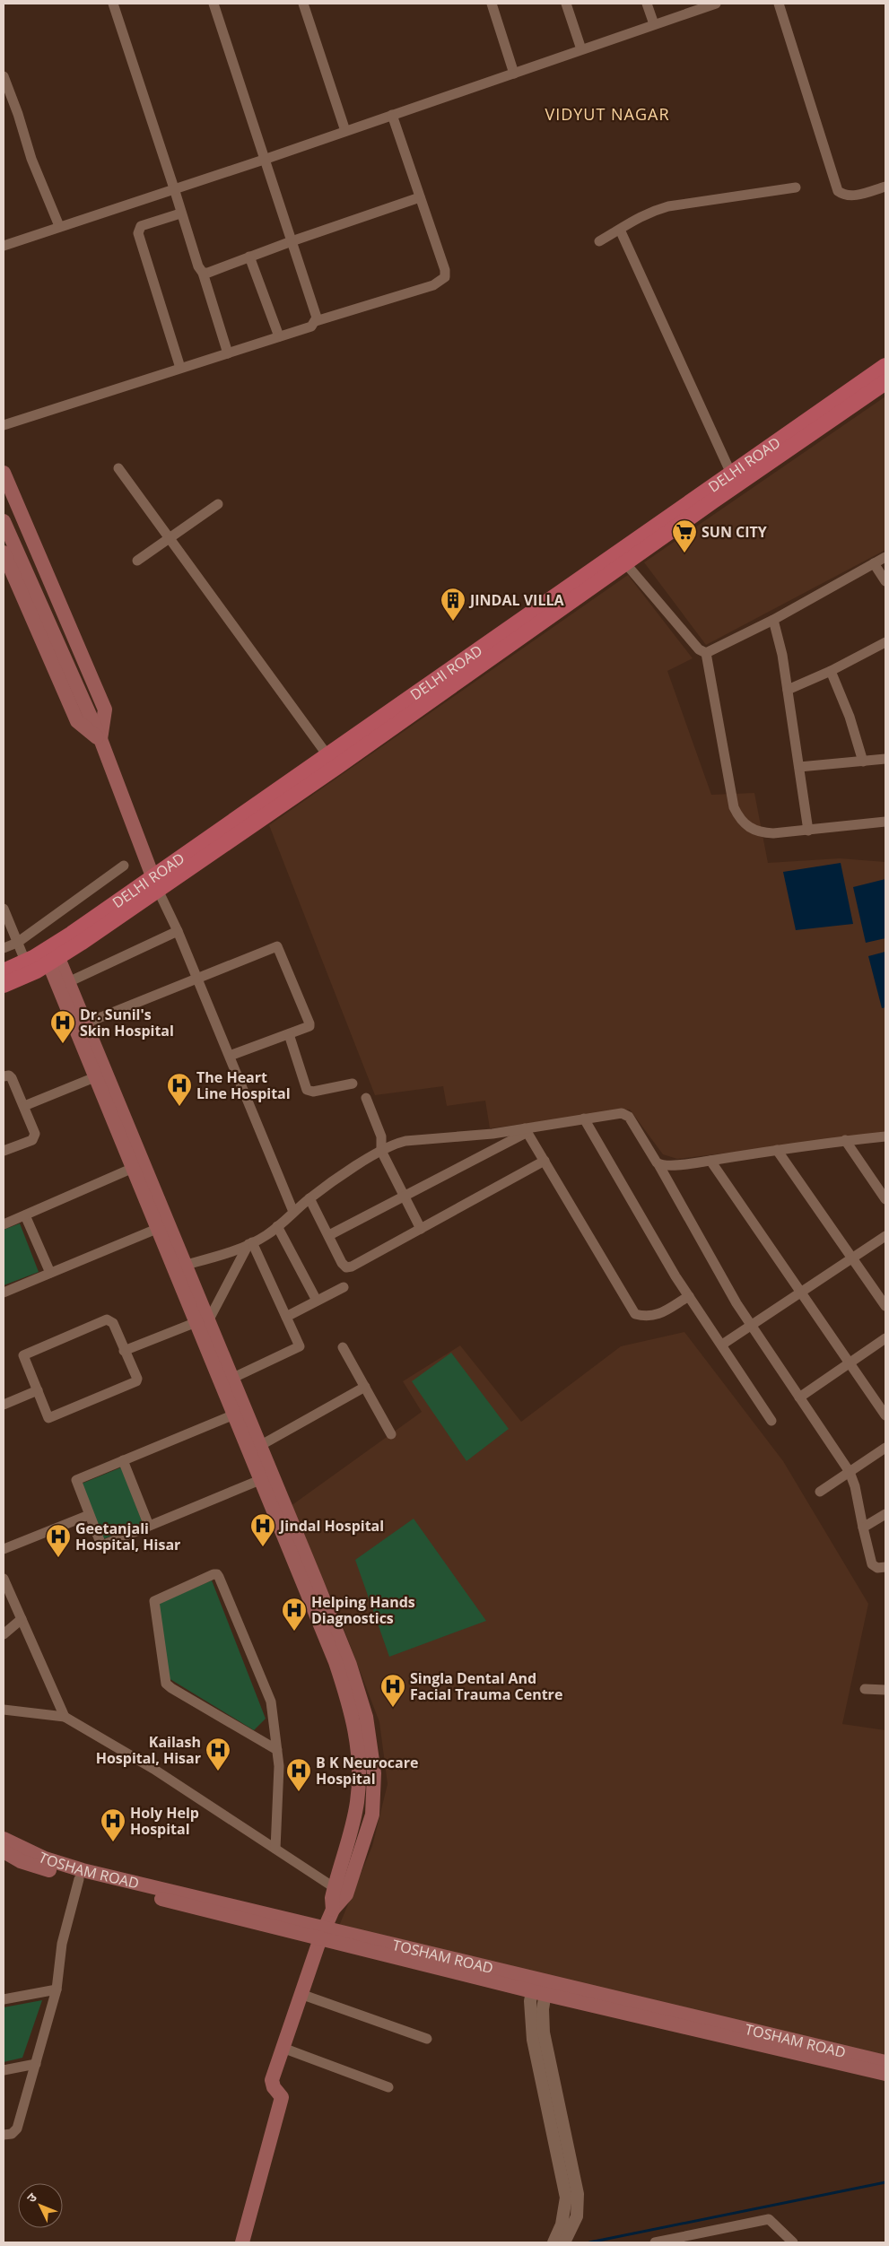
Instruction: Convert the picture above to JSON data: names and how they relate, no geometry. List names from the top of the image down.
{
  "streets": {
    "main road": ["DELHI ROAD", "TOSHAM ROAD"]
  },
  "districts": ["VIDYUT NAGAR"],
  "places": {
    "supermarket": ["SUN CITY"],
    "building": ["JINDAL VILLA"],
    "hospital": [
      "Dr. Sunil's Skin Hospital",
      "The Heart Line Hospital",
      "Jindal Hospital",
      "Geetanjali Hospital, Hisar",
      "Helping Hands Diagnostics",
      "Singla Dental And Facial Trauma Centre",
      "Kailash Hospital, Hisar",
      "B K Neurocare Hospital",
      "Holy Help Hospital"
    ]
  },
  "north": "top left"
}
